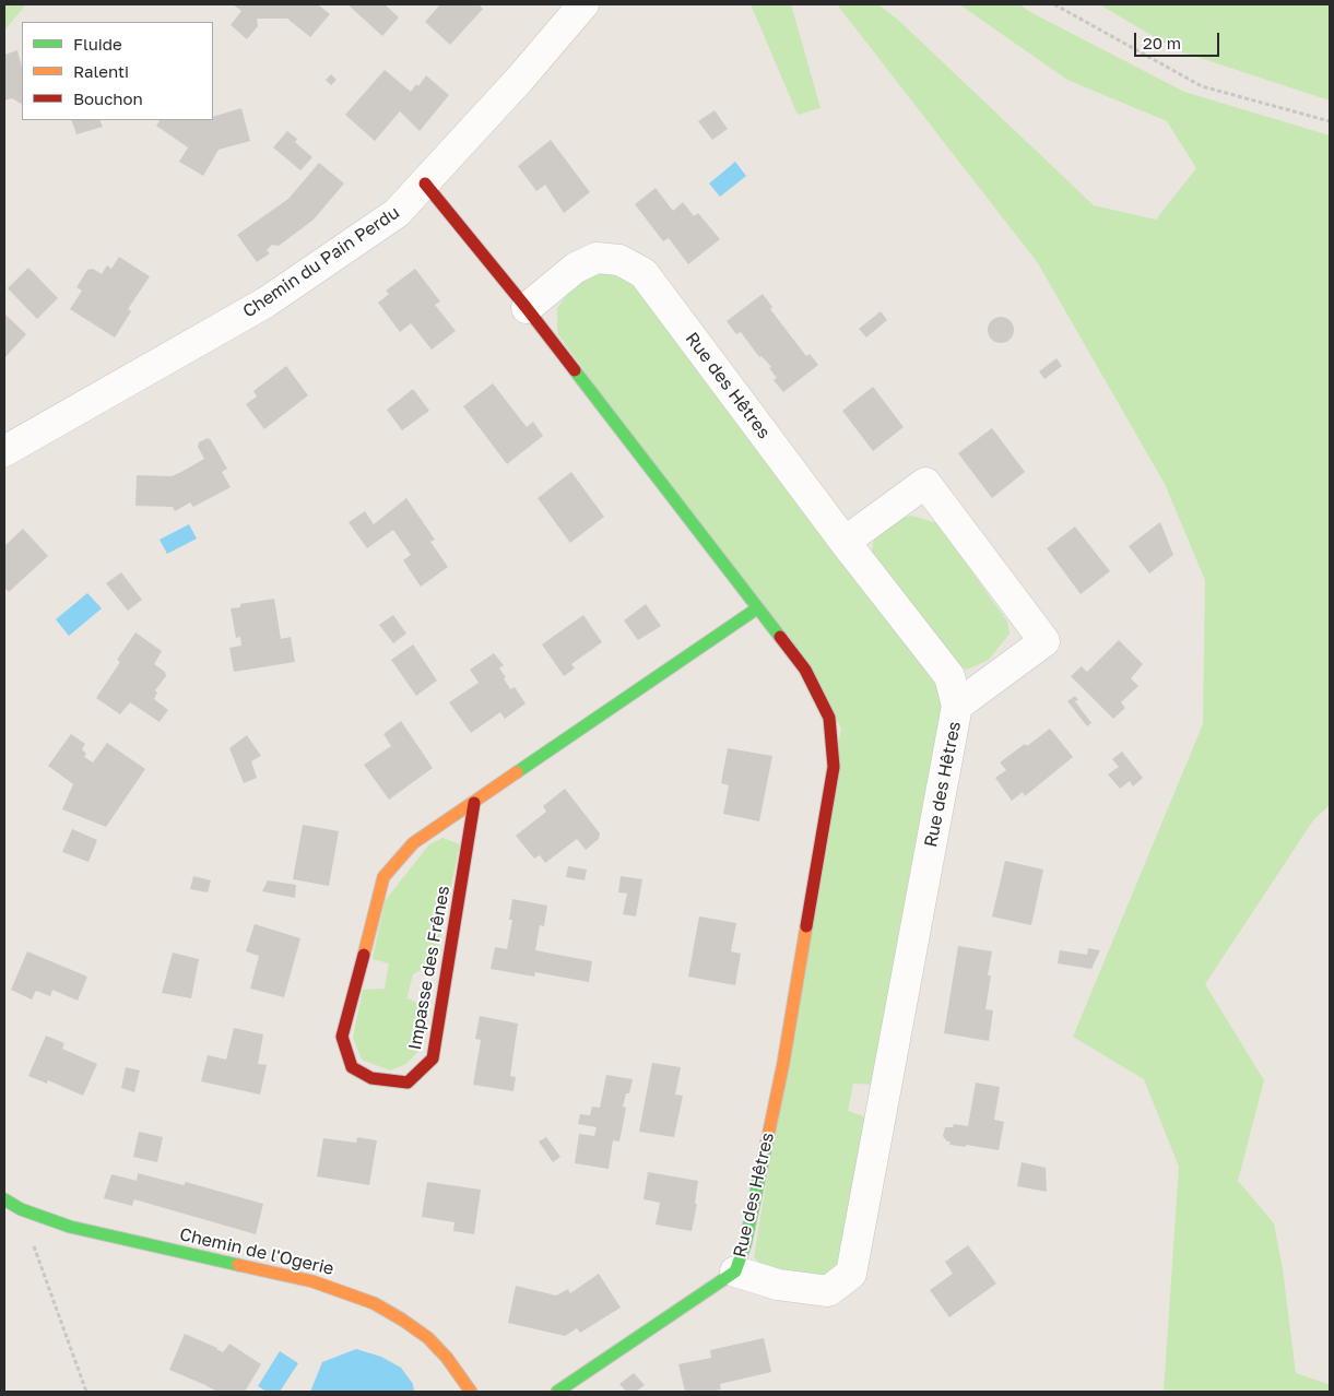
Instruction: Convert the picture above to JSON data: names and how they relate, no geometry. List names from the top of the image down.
{
  "streets": {
    "street": [
      "Chemin du Pain Perdu",
      "Rue des Hêtres",
      "Impasse des Frênes",
      "Chemin de l'Ogerie"
    ]
  },
  "crossings": [
    ["Chemin du Pain Perdu", "Rue des Hêtres"],
    ["Rue des Hêtres", "Impasse des Frênes"]
  ],
  "legend": ["Fluide", "Ralenti", "Bouchon"],
  "scale_bar": "20 m"
}
